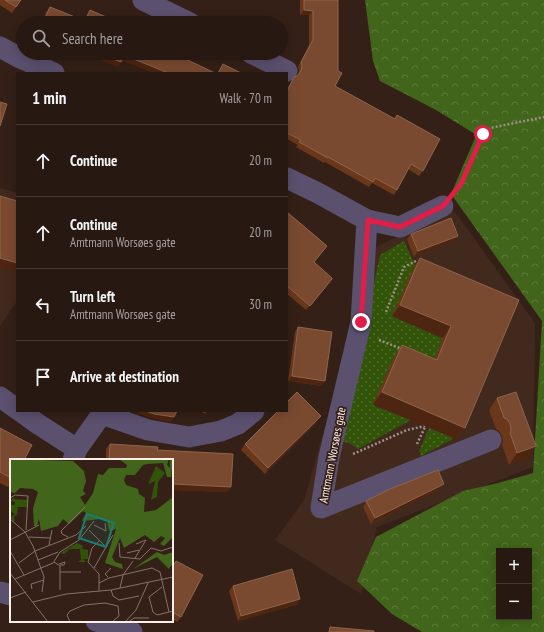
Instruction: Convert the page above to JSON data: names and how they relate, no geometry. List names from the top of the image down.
{
  "streets": {
    "street": ["Amtmann Worsøes gate"]
  },
  "page": {
    "search": "Search here",
    "heading": ["1 min", "Walk · 70 m"],
    "list": [
      ["Continue", "20 m"],
      ["Continue", "Amtmann Worsøes gate", "20 m"],
      ["Turn left", "Amtmann Worsøes gate", "30 m"],
      "Arrive at destination"
    ],
    "map_buttons": ["+", "−"]
  }
}
